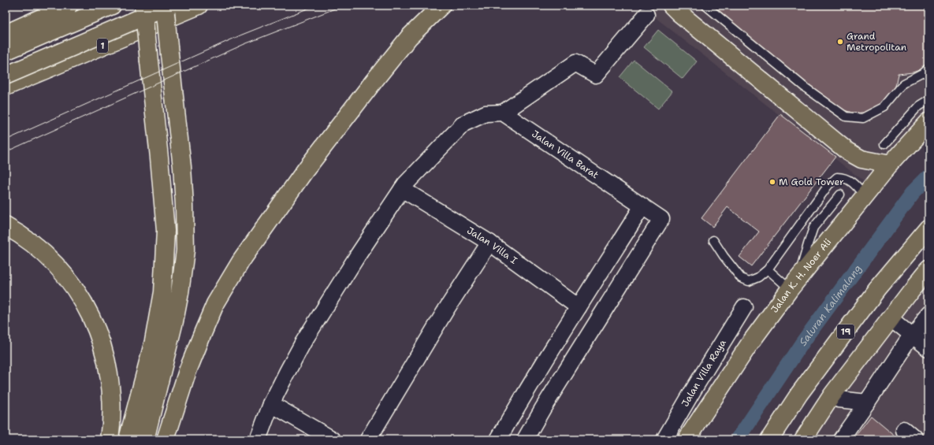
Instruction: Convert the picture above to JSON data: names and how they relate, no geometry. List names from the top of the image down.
{
  "streets": {
    "main road": ["1", "Jalan K. H. Noer Ali", "19"],
    "street": ["Jalan Villa Barat", "Jalan Villa I", "Jalan Villa Raya"]
  },
  "water": ["Saluran Kalimalang"],
  "places": ["Grand Metropolitan", "M Gold Tower"]
}
